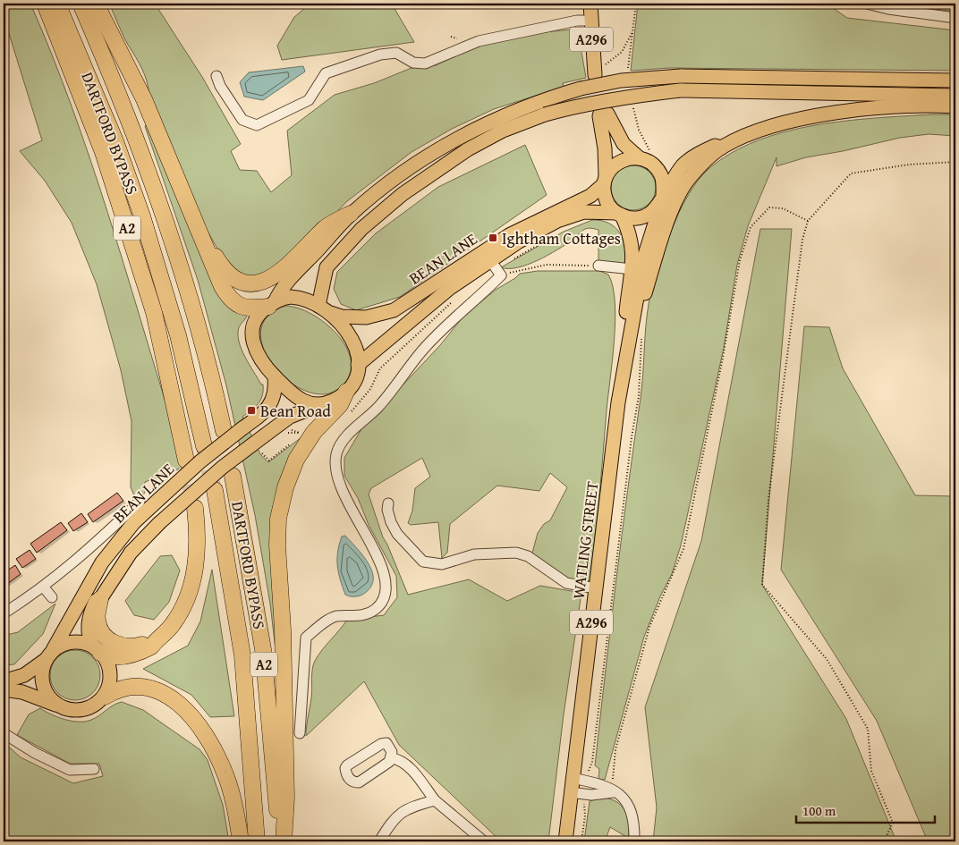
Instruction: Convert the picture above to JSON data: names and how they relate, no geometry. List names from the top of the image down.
{
  "streets": {
    "highway": ["DARTFORD BYPASS", "A2"],
    "main road": ["A296", "BEAN LANE", "WATLING STREET"]
  },
  "crossings": [
    ["BEAN LANE", "WATLING STREET"]
  ],
  "places": {
    "transit": ["Ightham Cottages", "Bean Road"]
  },
  "scale_bar": "100 m"
}
